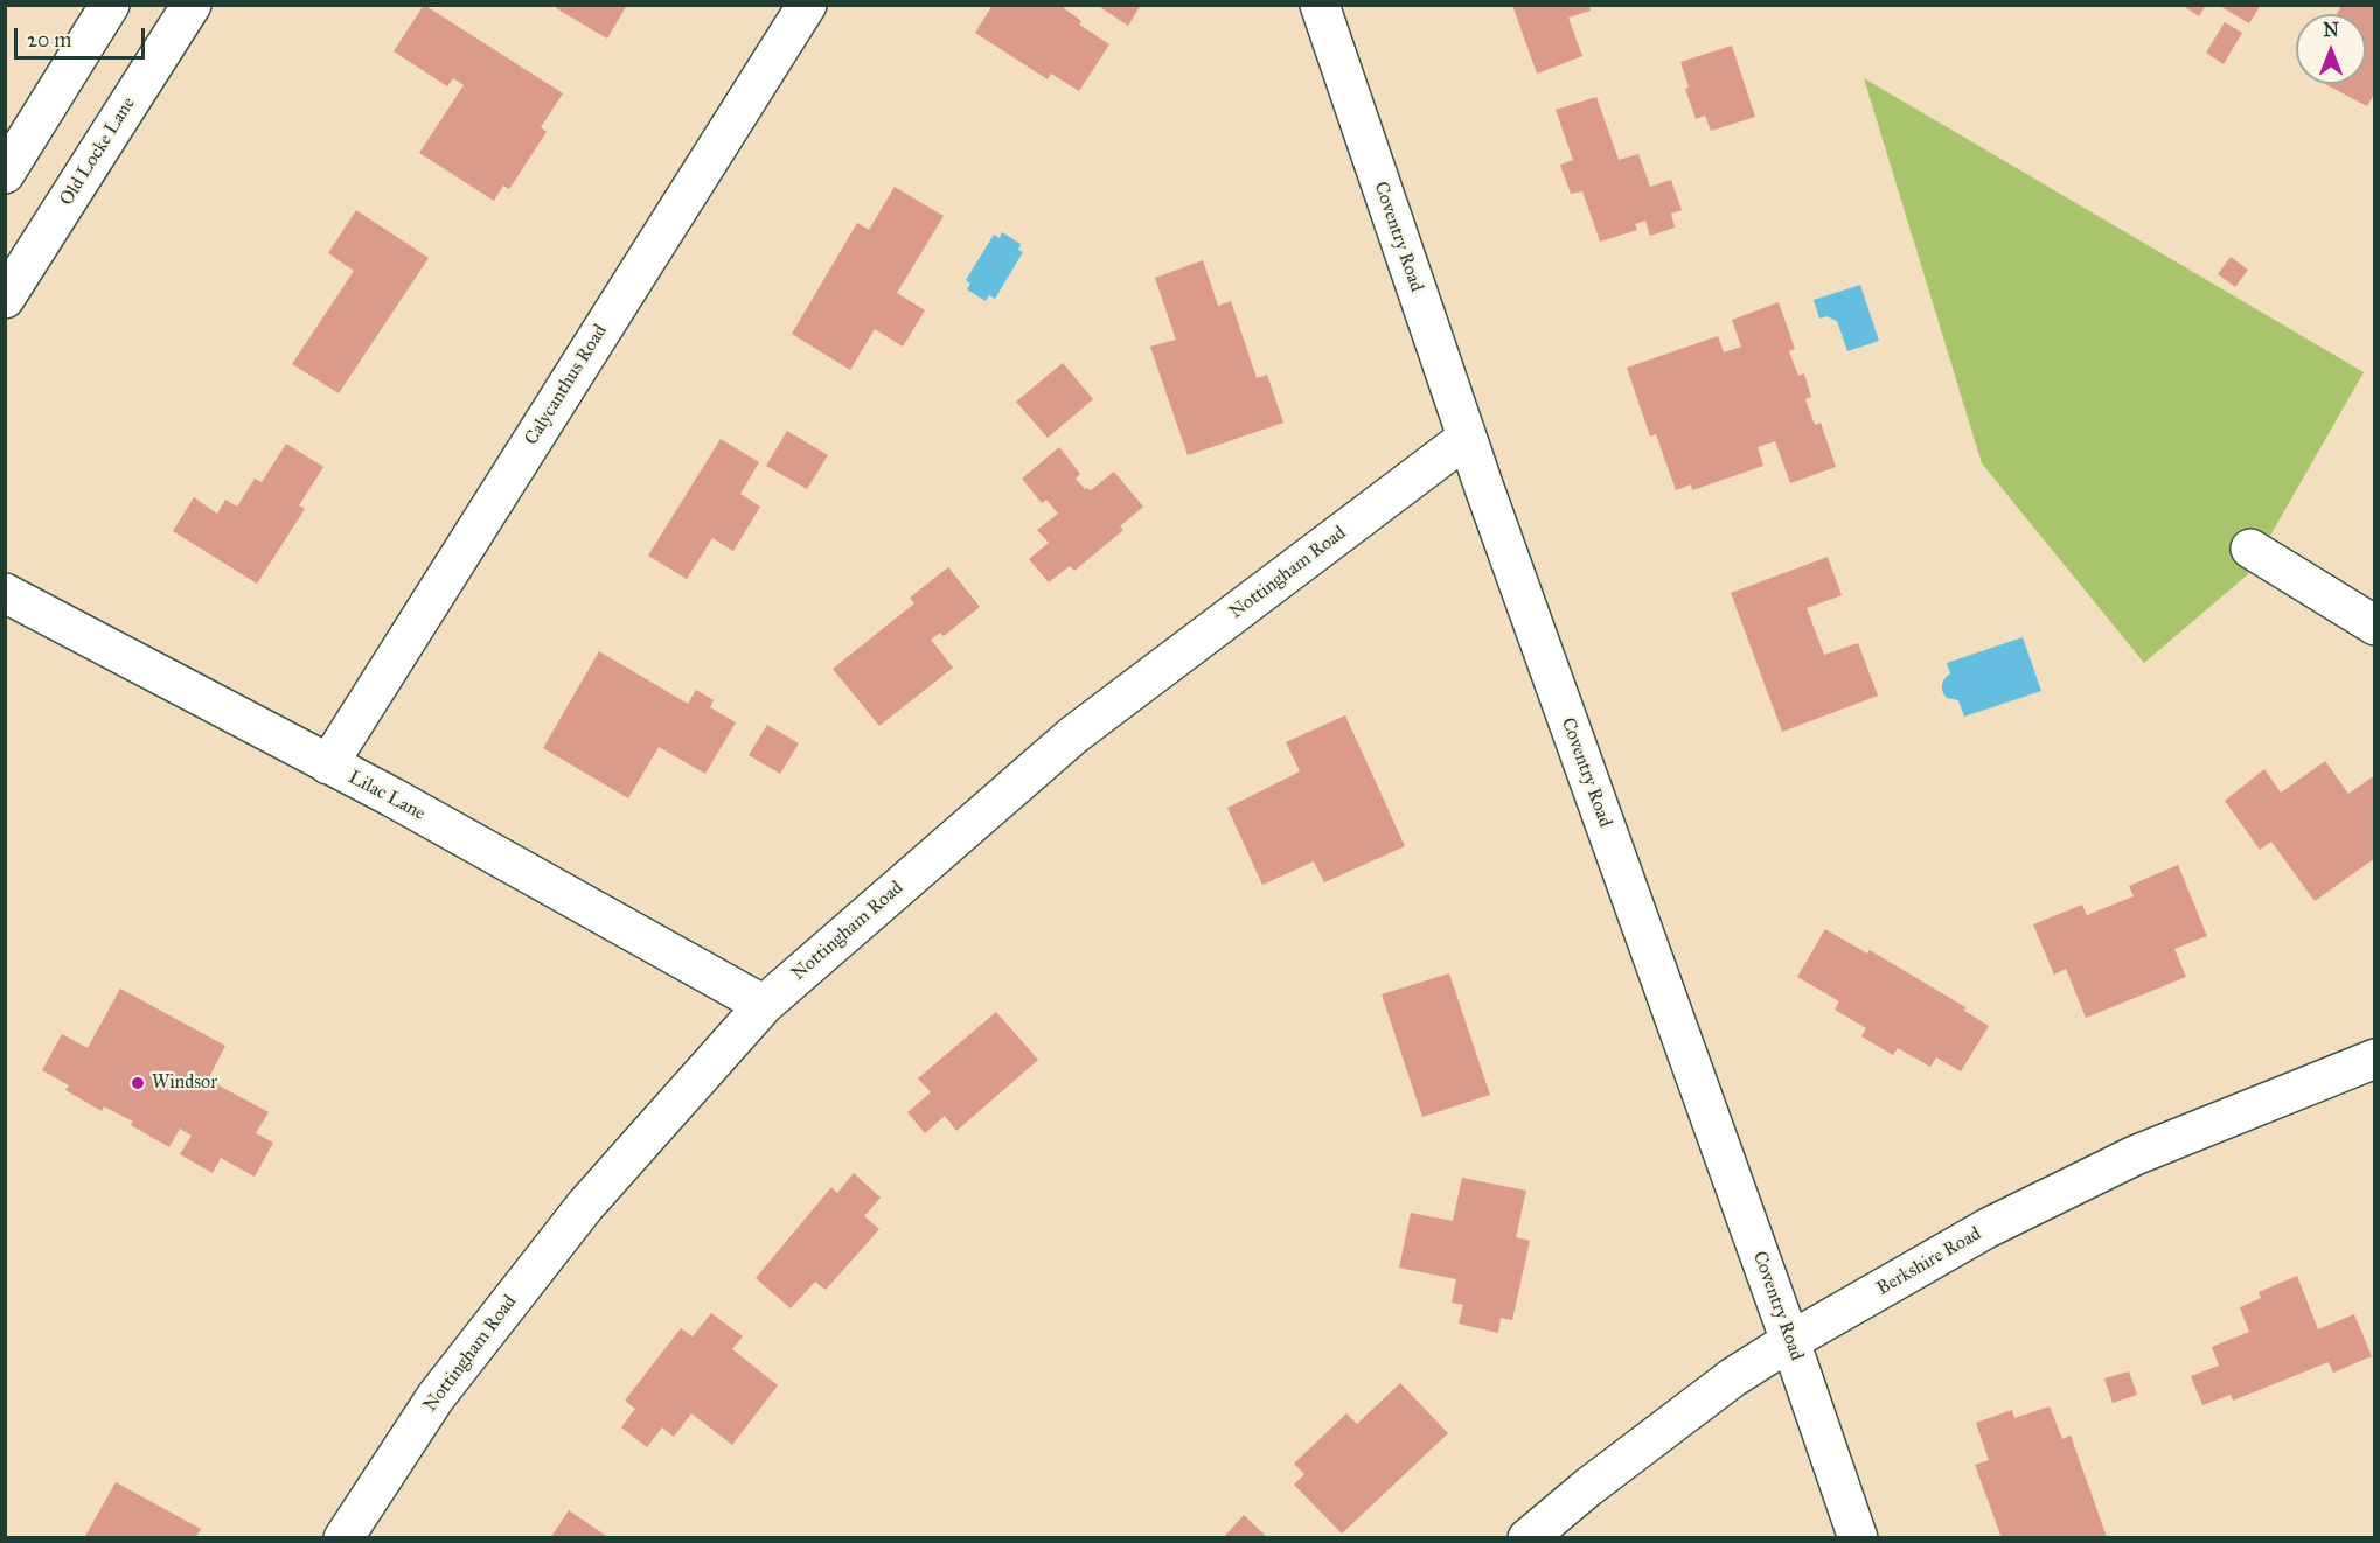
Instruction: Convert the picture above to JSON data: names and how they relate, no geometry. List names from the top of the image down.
{
  "streets": {
    "street": [
      "Old Locke Lane",
      "Coventry Road",
      "Calycanthus Road",
      "Nottingham Road",
      "Lilac Lane",
      "Berkshire Road"
    ]
  },
  "crossings": [
    ["Coventry Road", "Nottingham Road"],
    ["Coventry Road", "Berkshire Road"],
    ["Calycanthus Road", "Lilac Lane"],
    ["Nottingham Road", "Lilac Lane"]
  ],
  "places": ["Windsor"],
  "scale_bar": "20 m",
  "north": "top"
}
